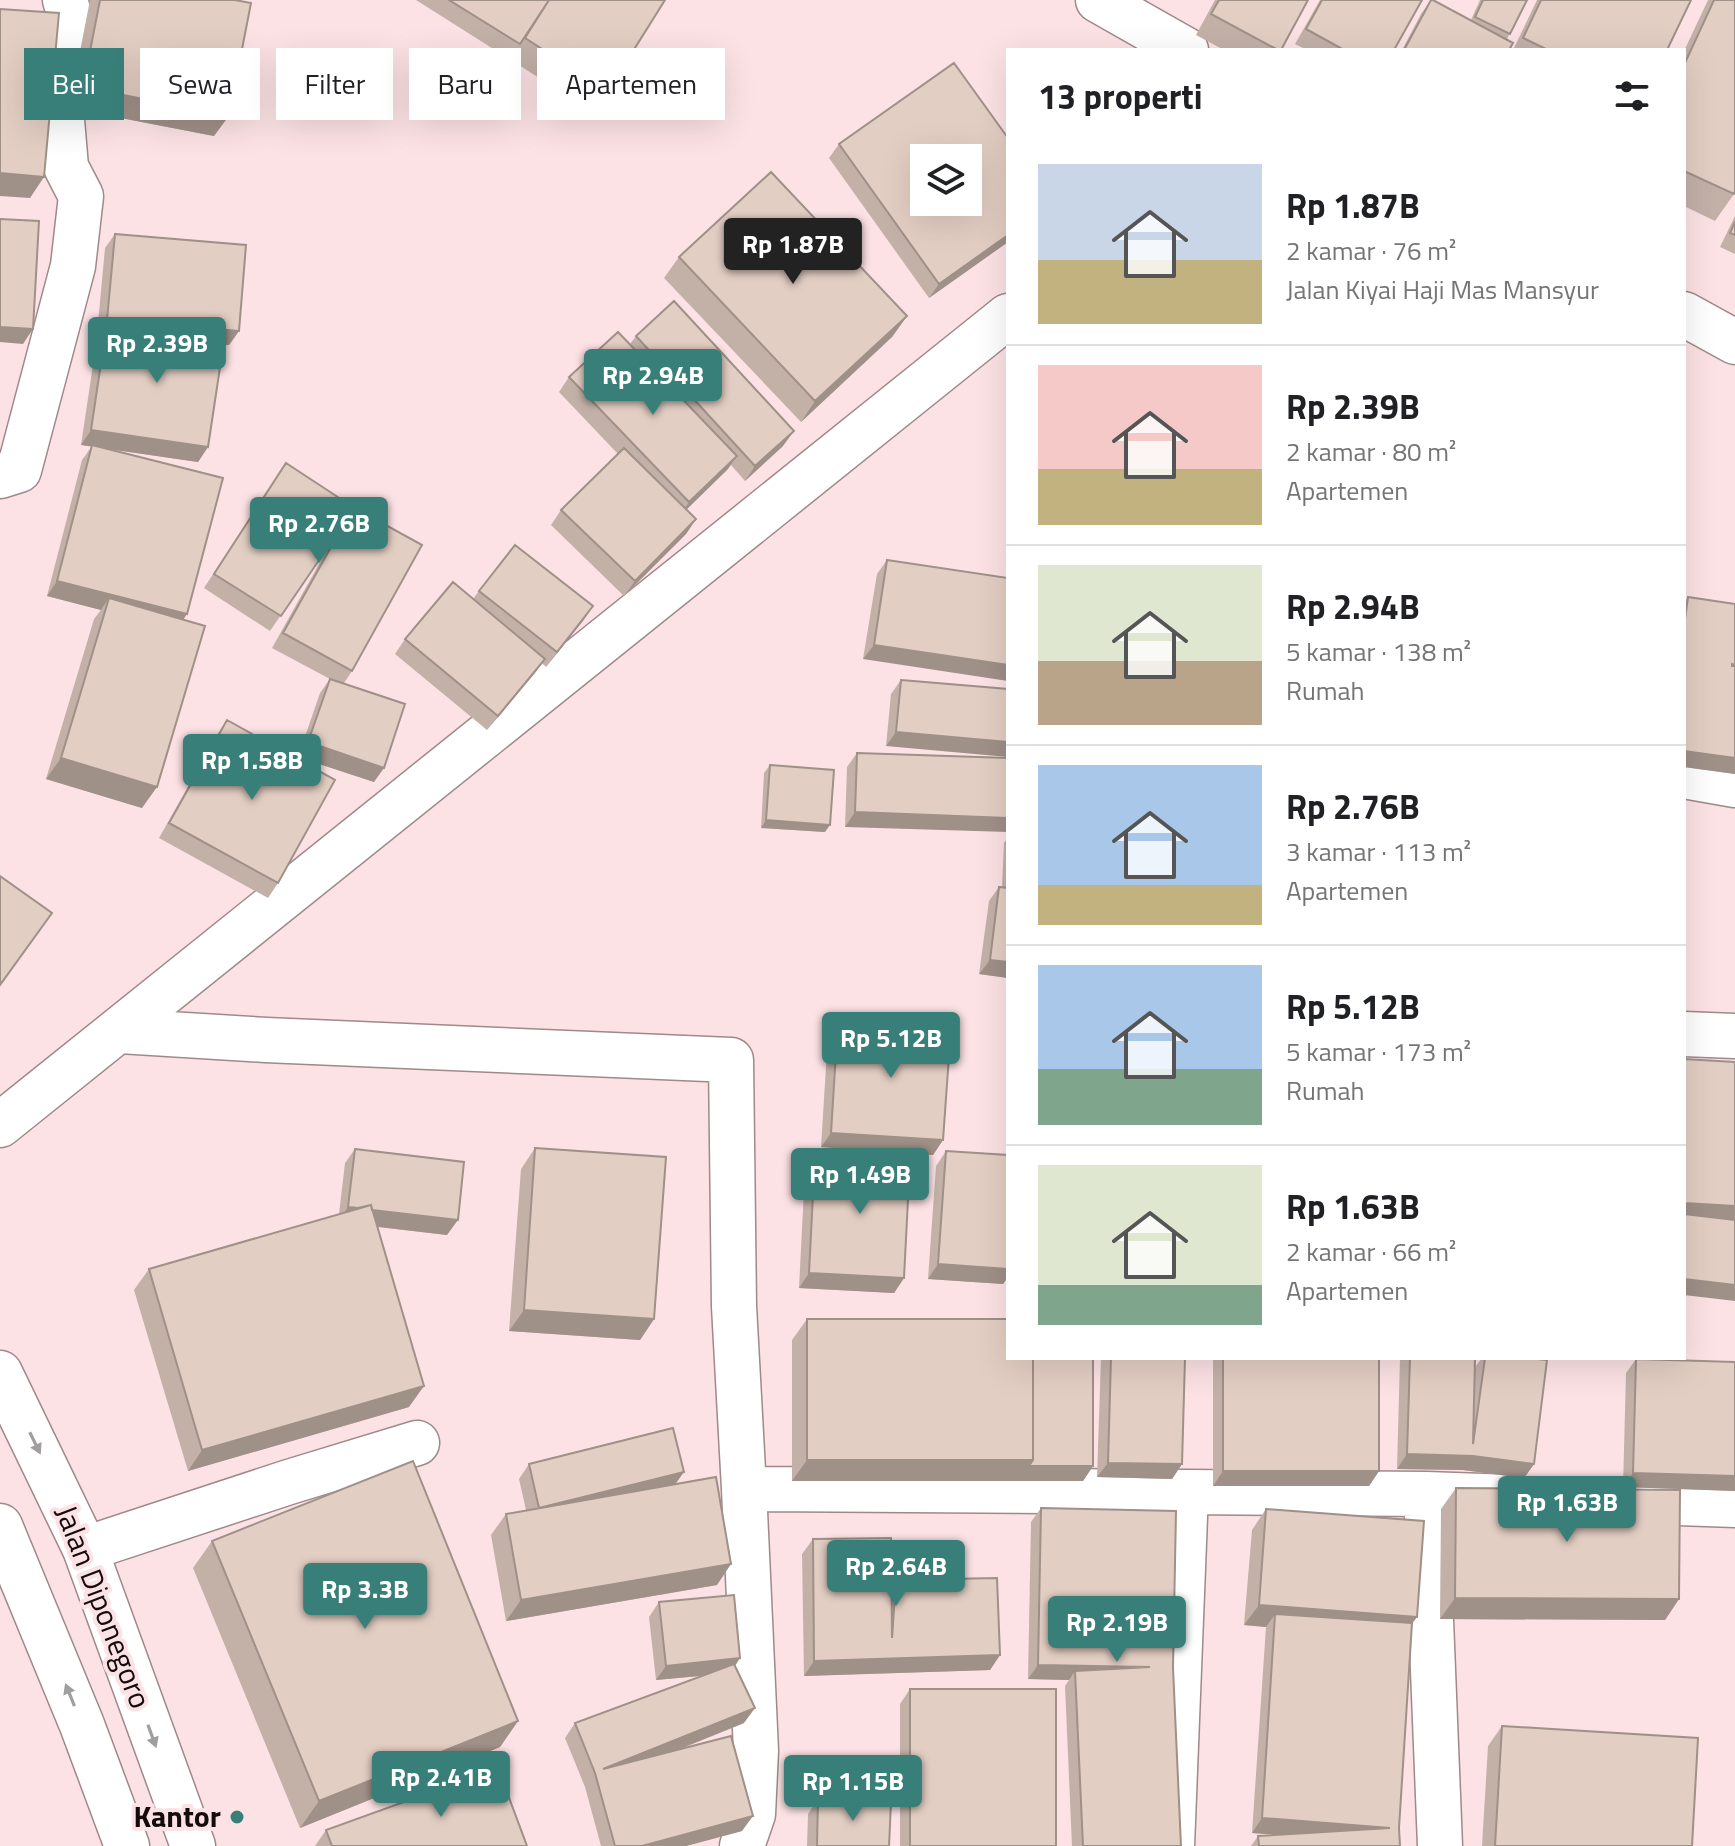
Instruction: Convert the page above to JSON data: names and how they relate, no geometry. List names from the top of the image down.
{
  "streets": {
    "main road": ["Jalan Diponegoro"]
  },
  "places": ["Kantor"],
  "page": {
    "chip": [
      "Beli",
      "Sewa",
      "Filter",
      "Baru",
      "Apartemen"
    ],
    "heading": "13 properti",
    "list": [
      {
        "name": "Rp 1.87B",
        "note": "2 kamar · 76 m² · Jalan Kiyai Haji Mas Mansyur"
      },
      {
        "name": "Rp 2.39B",
        "note": "2 kamar · 80 m² · Apartemen"
      },
      {
        "name": "Rp 2.94B",
        "note": "5 kamar · 138 m² · Rumah"
      },
      {
        "name": "Rp 2.76B",
        "note": "3 kamar · 113 m² · Apartemen"
      },
      {
        "name": "Rp 5.12B",
        "note": "5 kamar · 173 m² · Rumah"
      },
      {
        "name": "Rp 1.63B",
        "note": "2 kamar · 66 m² · Apartemen"
      }
    ],
    "price": [
      "Rp 1.87B",
      "Rp 2.39B",
      "Rp 2.94B",
      "Rp 2.76B",
      "Rp 1.58B",
      "Rp 5.12B",
      "Rp 1.49B",
      "Rp 1.63B",
      "Rp 2.64B",
      "Rp 3.3B",
      "Rp 2.19B",
      "Rp 2.41B",
      "Rp 1.15B"
    ]
  }
}
